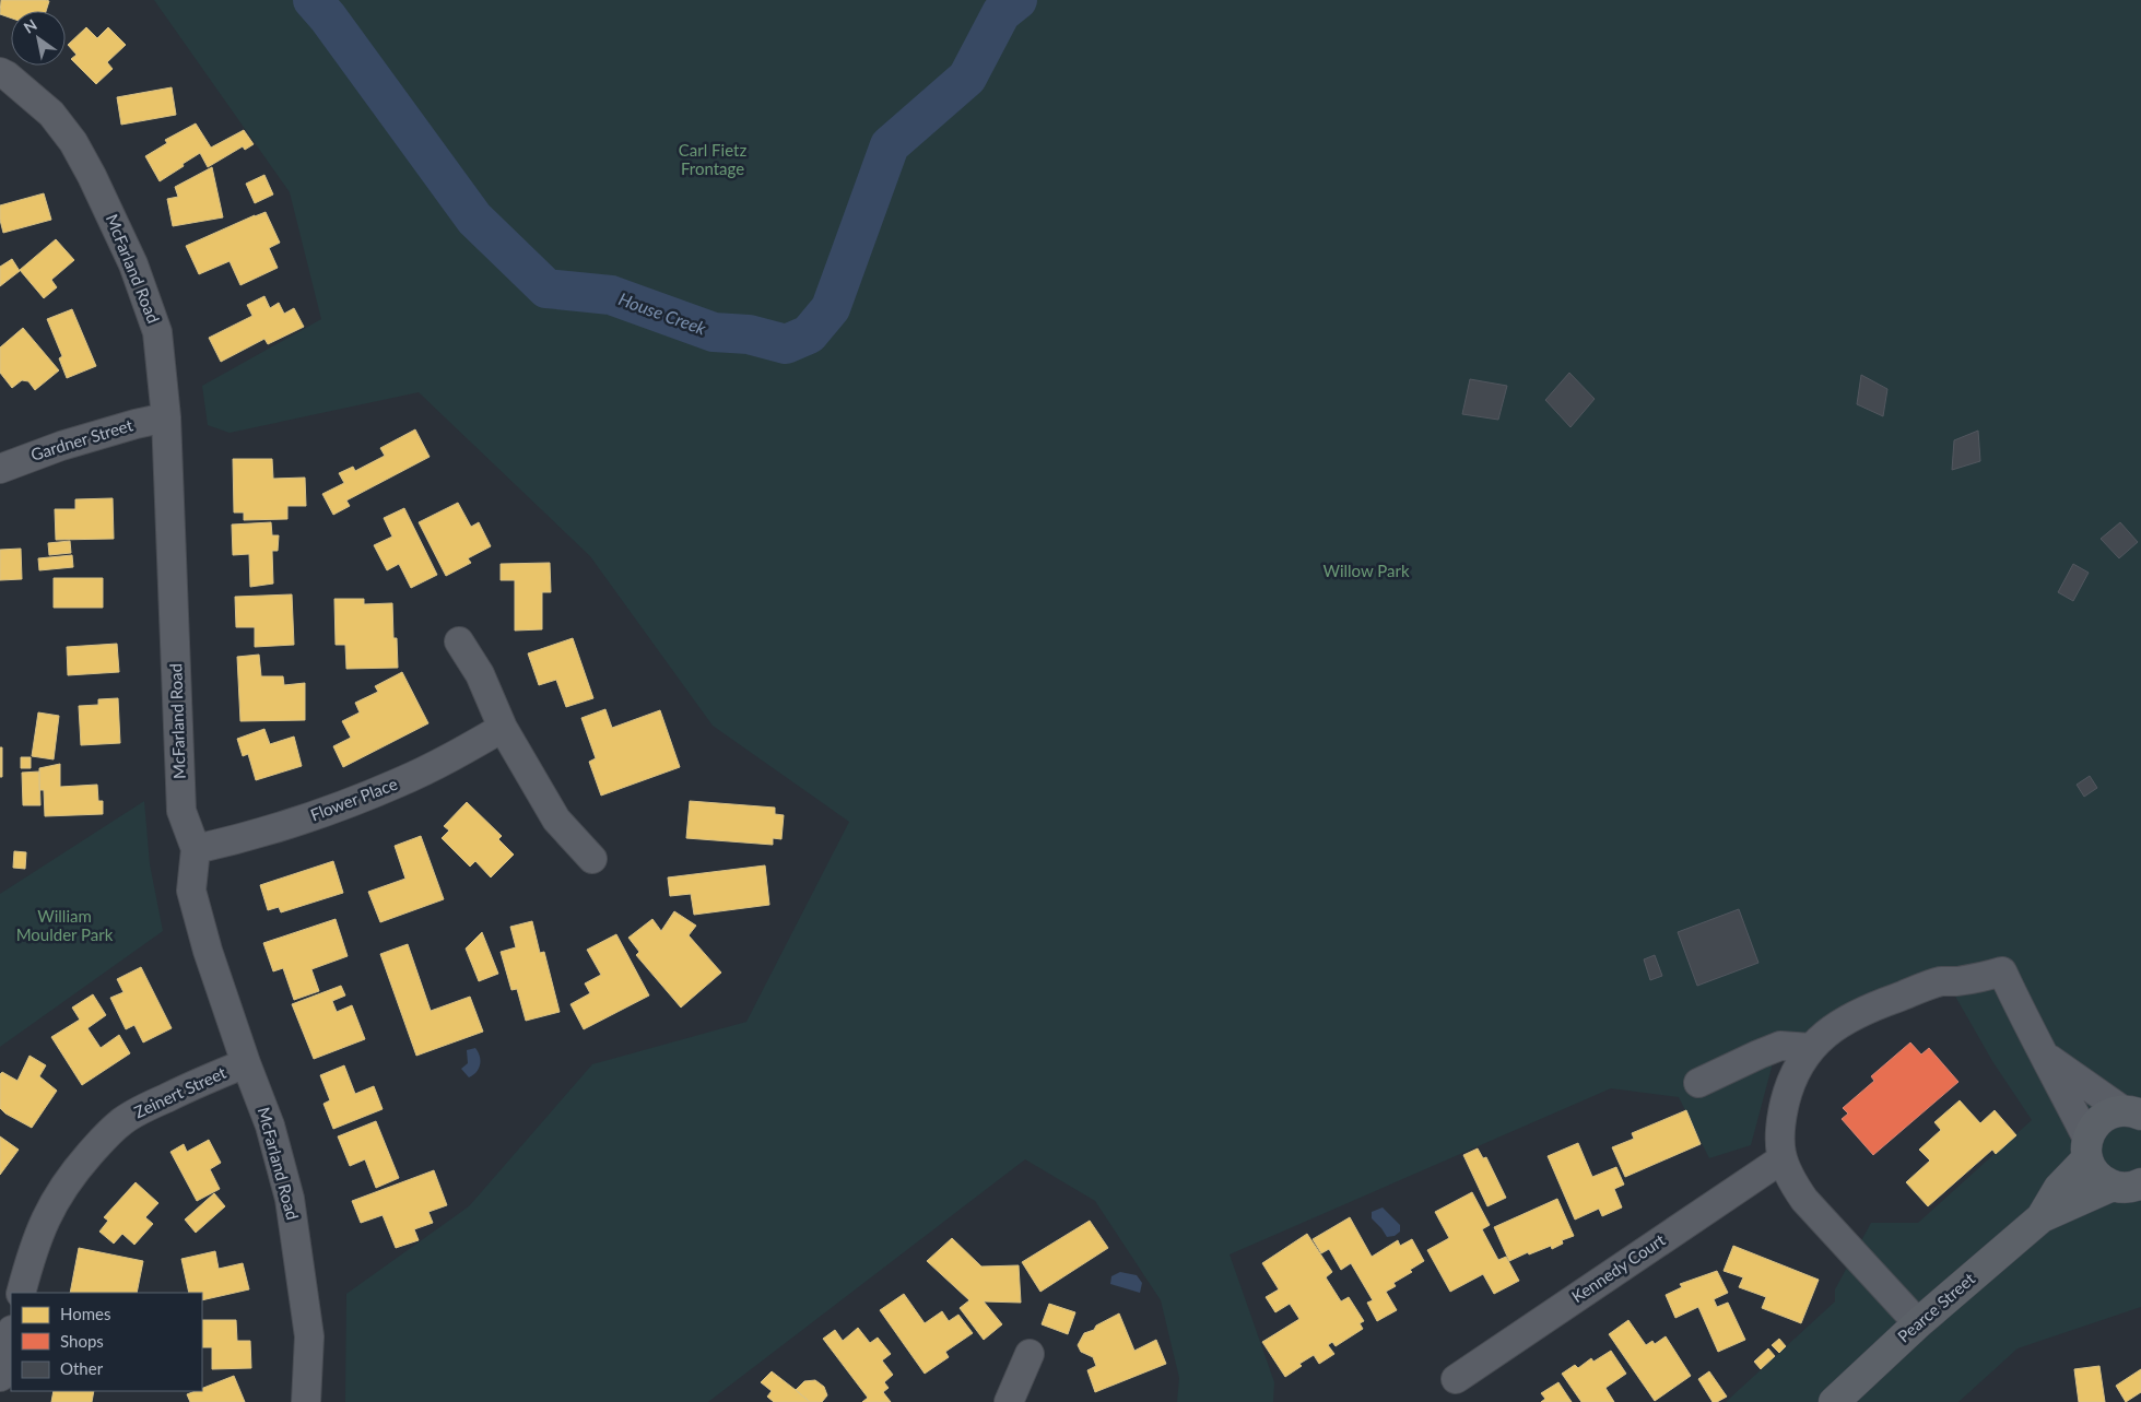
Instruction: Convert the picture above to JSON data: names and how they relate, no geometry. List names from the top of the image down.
{
  "streets": {
    "main road": ["Pearce Street"],
    "street": [
      "McFarland Road",
      "Gardner Street",
      "Flower Place",
      "Zeinert Street",
      "Kennedy Court"
    ]
  },
  "crossings": [
    ["McFarland Road", "Gardner Street"],
    ["McFarland Road", "Flower Place"],
    ["McFarland Road", "Zeinert Street"]
  ],
  "water": ["House Creek"],
  "parks": ["Carl Fietz Frontage", "Willow Park", "William Moulder Park"],
  "legend": ["Homes", "Shops", "Other"],
  "north": "top left"
}
